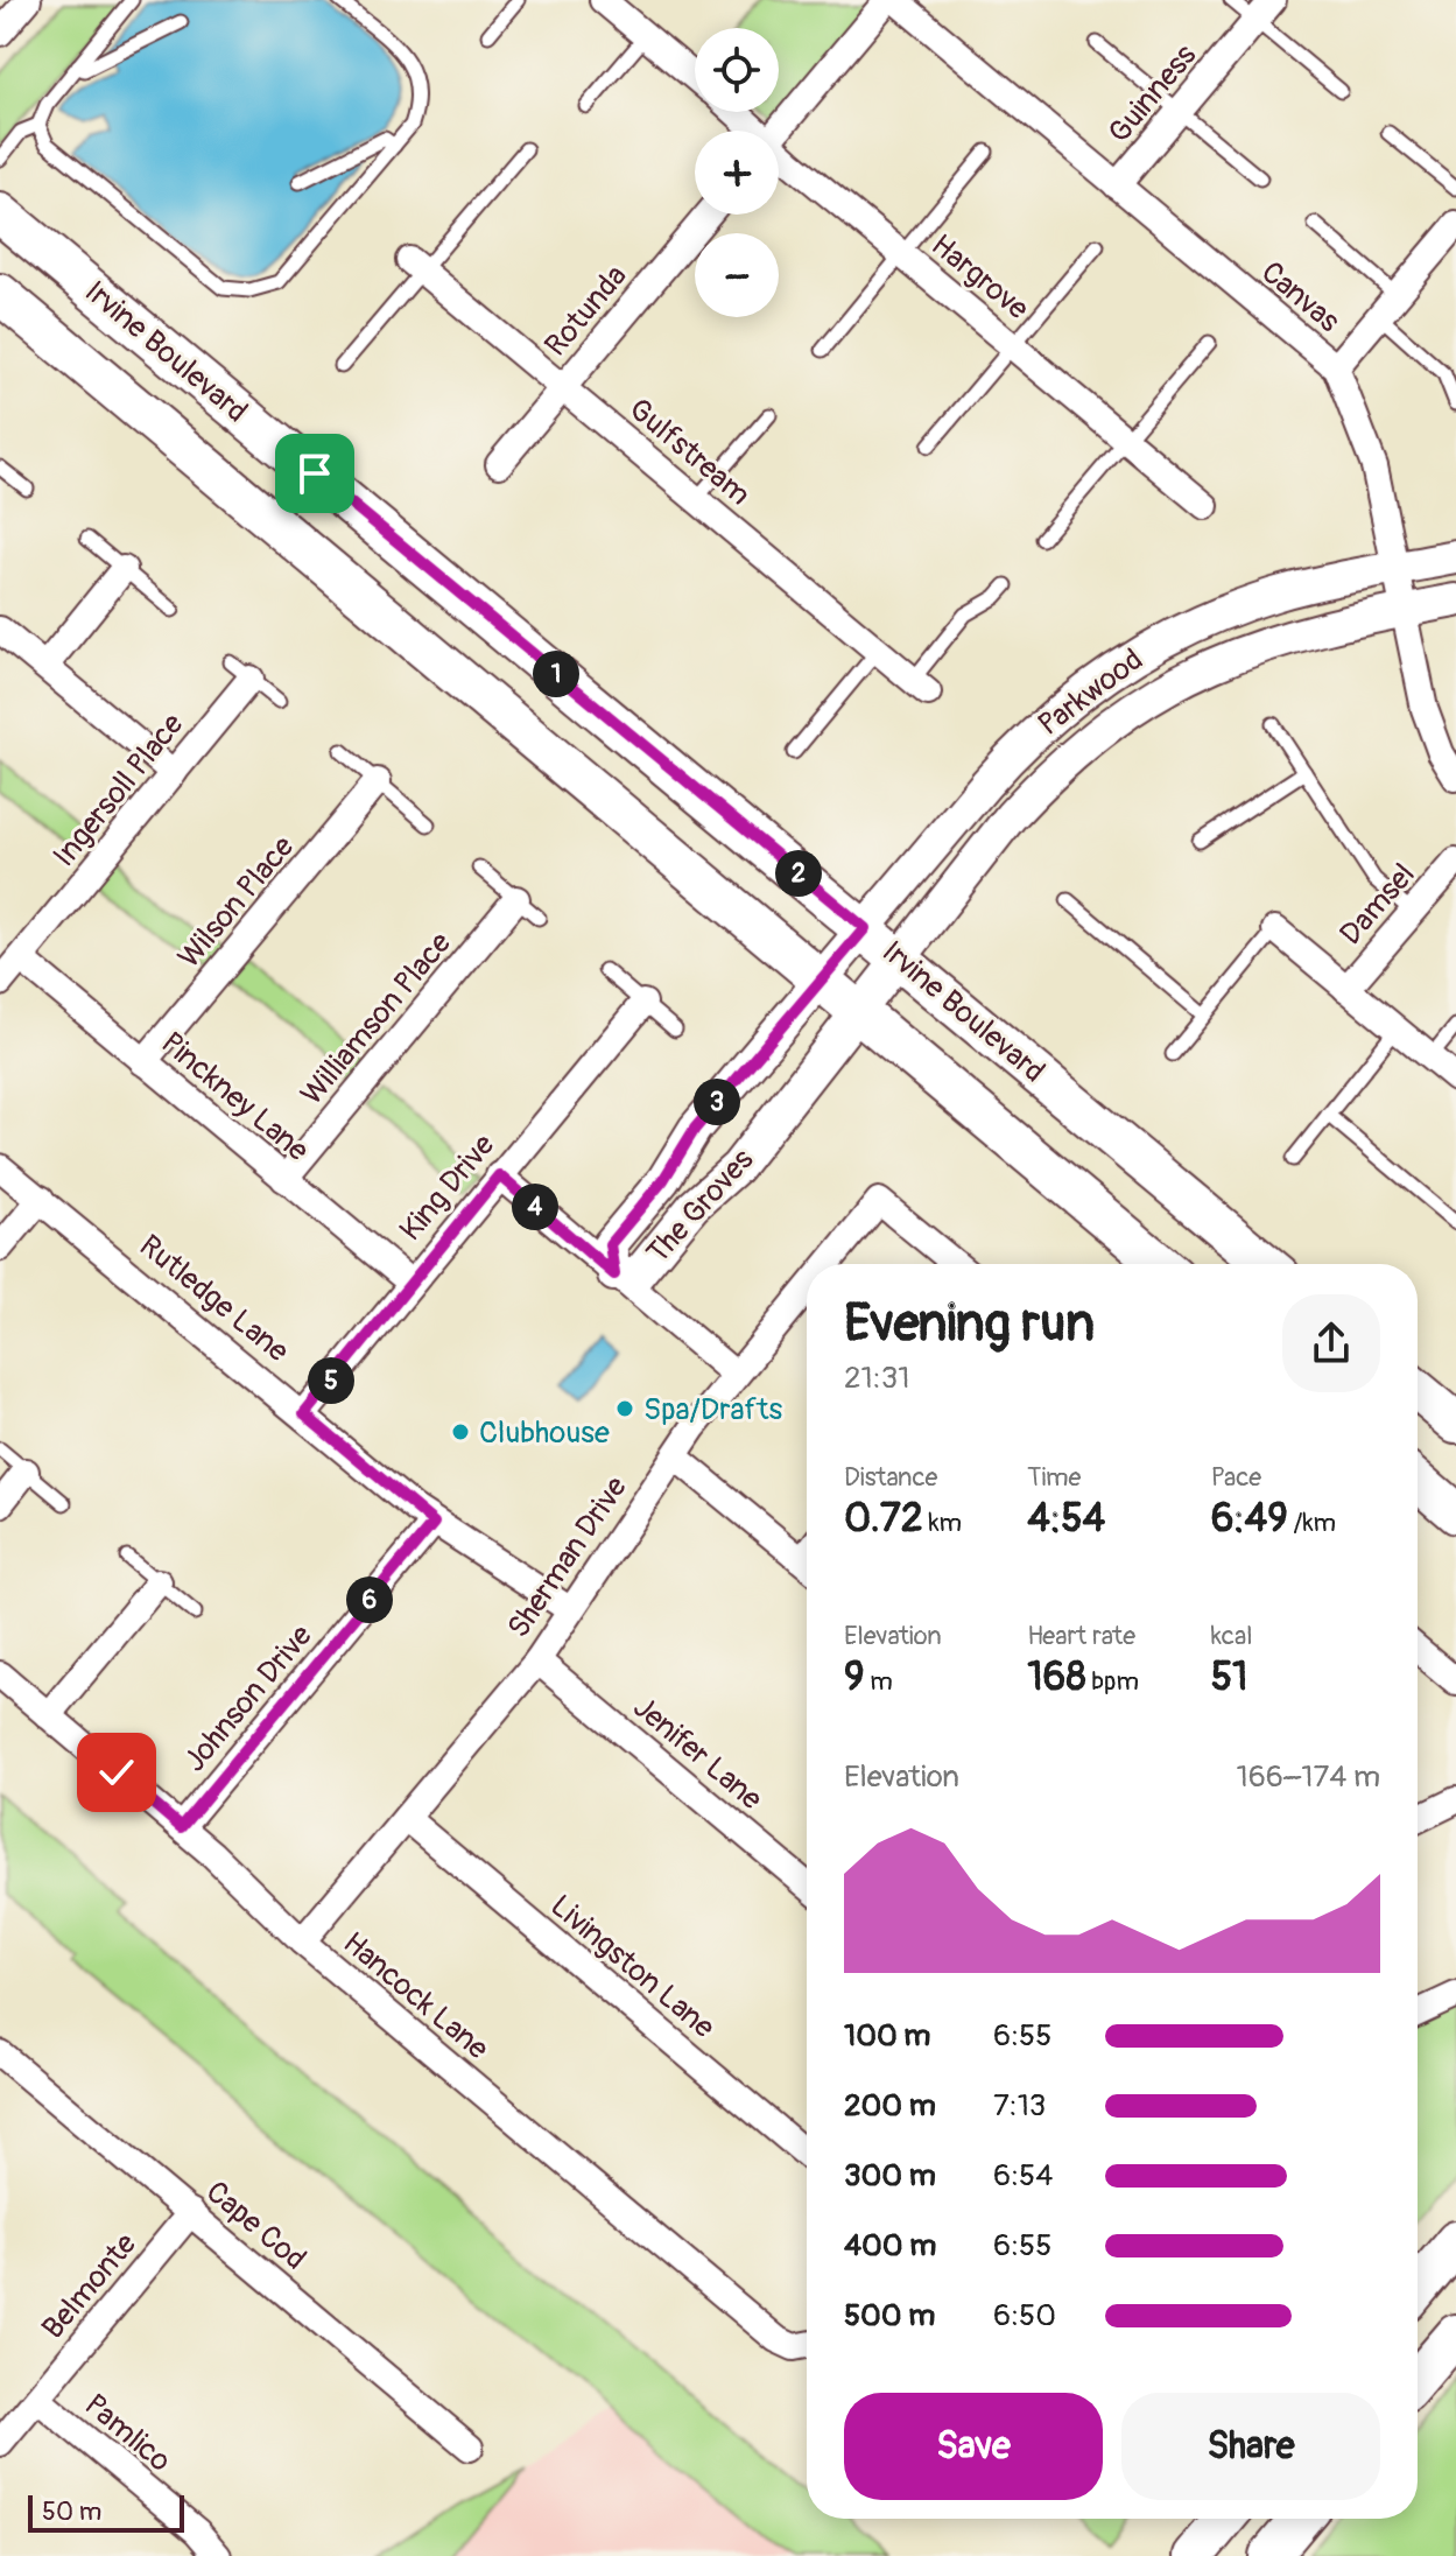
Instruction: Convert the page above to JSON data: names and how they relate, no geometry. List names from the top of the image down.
{
  "streets": {
    "main road": ["Irvine Boulevard"],
    "street": [
      "Guinness",
      "Hargrove",
      "Canvas",
      "Rotunda",
      "Gulfstream",
      "Parkwood",
      "Ingersoll Place",
      "Wilson Place",
      "Damsel",
      "Williamson Place",
      "Pinckney Lane",
      "King Drive",
      "The Groves",
      "Rutledge Lane",
      "Sherman Drive",
      "Johnson Drive",
      "Jenifer Lane",
      "Livingston Lane",
      "Hancock Lane",
      "Cape Cod",
      "Belmonte",
      "Pamlico"
    ]
  },
  "crossings": [
    ["Guinness", "Canvas"],
    ["Canvas", "Parkwood"],
    ["Rotunda", "Gulfstream"],
    ["Irvine Boulevard", "Parkwood"],
    ["Irvine Boulevard", "The Groves"],
    ["Parkwood", "The Groves"],
    ["Ingersoll Place", "Pinckney Lane"],
    ["Wilson Place", "Pinckney Lane"],
    ["Williamson Place", "Pinckney Lane"],
    ["Pinckney Lane", "King Drive"],
    ["King Drive", "Rutledge Lane"],
    ["Rutledge Lane", "Sherman Drive"],
    ["Rutledge Lane", "Johnson Drive"],
    ["Sherman Drive", "Jenifer Lane"],
    ["Sherman Drive", "Livingston Lane"],
    ["Sherman Drive", "Hancock Lane"],
    ["Johnson Drive", "Hancock Lane"],
    ["Cape Cod", "Belmonte"],
    ["Belmonte", "Pamlico"]
  ],
  "places": ["Spa/Drafts", "Clubhouse"],
  "scale_bar": "50 m",
  "page": {
    "map_buttons": ["+", "−"],
    "pins": [
      "1",
      "2",
      "3",
      "4",
      "5",
      "6"
    ],
    "heading": ["Evening run", "21:31"],
    "stats": [
      ["Distance", "0.72 km"],
      ["Time", "4:54"],
      ["Pace", "6:49 /km"],
      ["Elevation", "9 m"],
      ["Heart rate", "168 bpm"],
      ["kcal", "51"]
    ],
    "chart": ["Elevation", "166–174 m"],
    "list": [
      {
        "name": "100 m",
        "note": "6:55"
      },
      {
        "name": "200 m",
        "note": "7:13"
      },
      {
        "name": "300 m",
        "note": "6:54"
      },
      {
        "name": "400 m",
        "note": "6:55"
      },
      {
        "name": "500 m",
        "note": "6:50"
      }
    ],
    "buttons": ["Save", "Share"],
    "scale": "50 m"
  }
}
